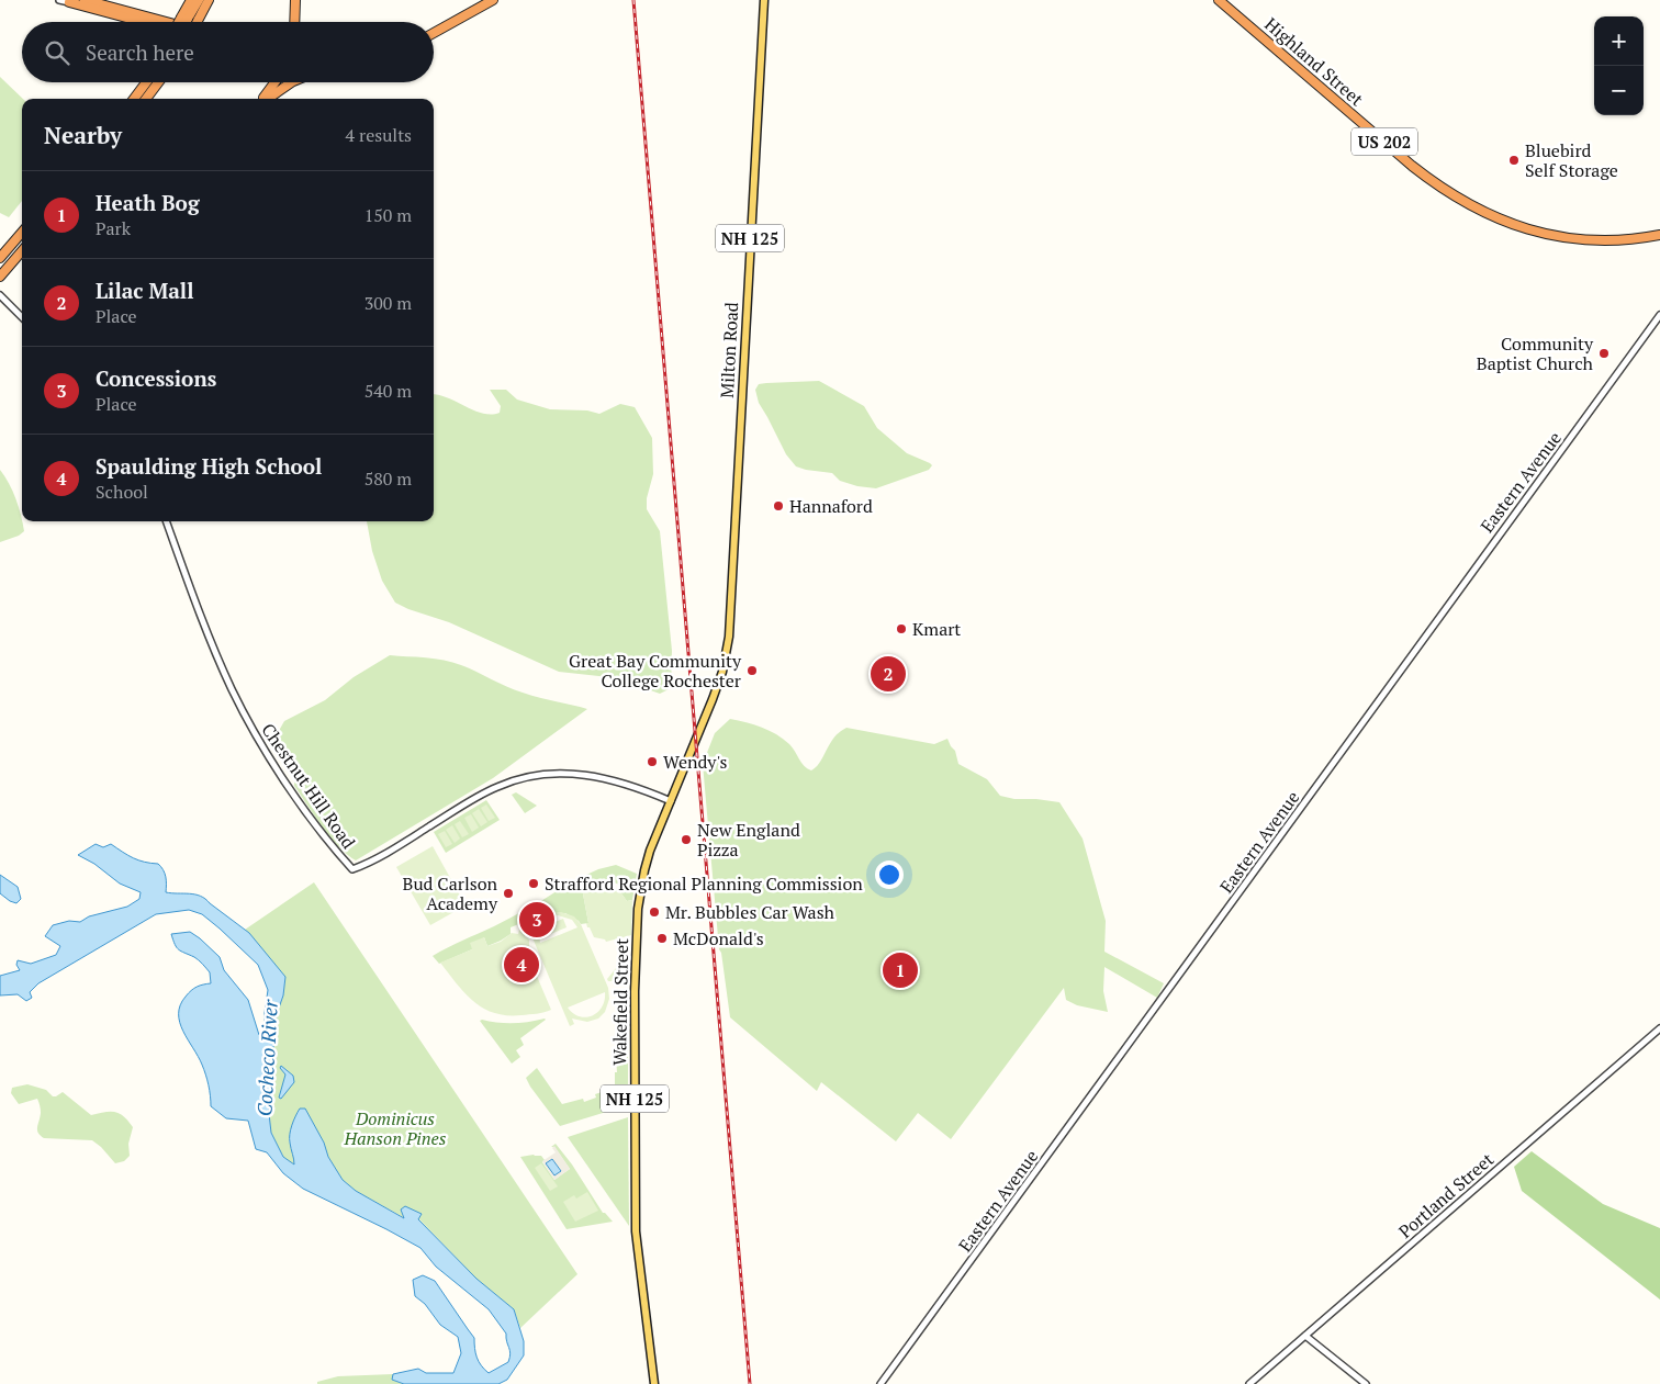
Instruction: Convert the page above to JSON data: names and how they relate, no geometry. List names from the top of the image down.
{
  "streets": {
    "highway": ["Highland Street", "US 202"],
    "main road": ["NH 125", "Milton Road", "Wakefield Street"],
    "street": ["Eastern Avenue", "Chestnut Hill Road", "Portland Street"]
  },
  "crossings": [
    ["Milton Road", "Wakefield Street"],
    ["Chestnut Hill Road", "Wakefield Street"]
  ],
  "water": ["Cocheco River"],
  "parks": ["Dominicus Hanson Pines"],
  "places": [
    "Bluebird Self Storage",
    "Community Baptist Church",
    "Hannaford",
    "Kmart",
    "Great Bay Community College Rochester",
    "Wendy's",
    "New England Pizza",
    "Strafford Regional Planning Commission",
    "Bud Carlson Academy",
    "Mr. Bubbles Car Wash",
    "McDonald's"
  ],
  "page": {
    "map_buttons": ["+", "−"],
    "search": "Search here",
    "heading": ["Nearby", "4 results"],
    "list": [
      {
        "mark": "1",
        "name": "Heath Bog",
        "note": "Park",
        "value": "150 m"
      },
      {
        "mark": "2",
        "name": "Lilac Mall",
        "note": "Place",
        "value": "300 m"
      },
      {
        "mark": "3",
        "name": "Concessions",
        "note": "Place",
        "value": "540 m"
      },
      {
        "mark": "4",
        "name": "Spaulding High School",
        "note": "School",
        "value": "580 m"
      }
    ],
    "pins": [
      "2",
      "3",
      "4",
      "1"
    ]
  }
}
